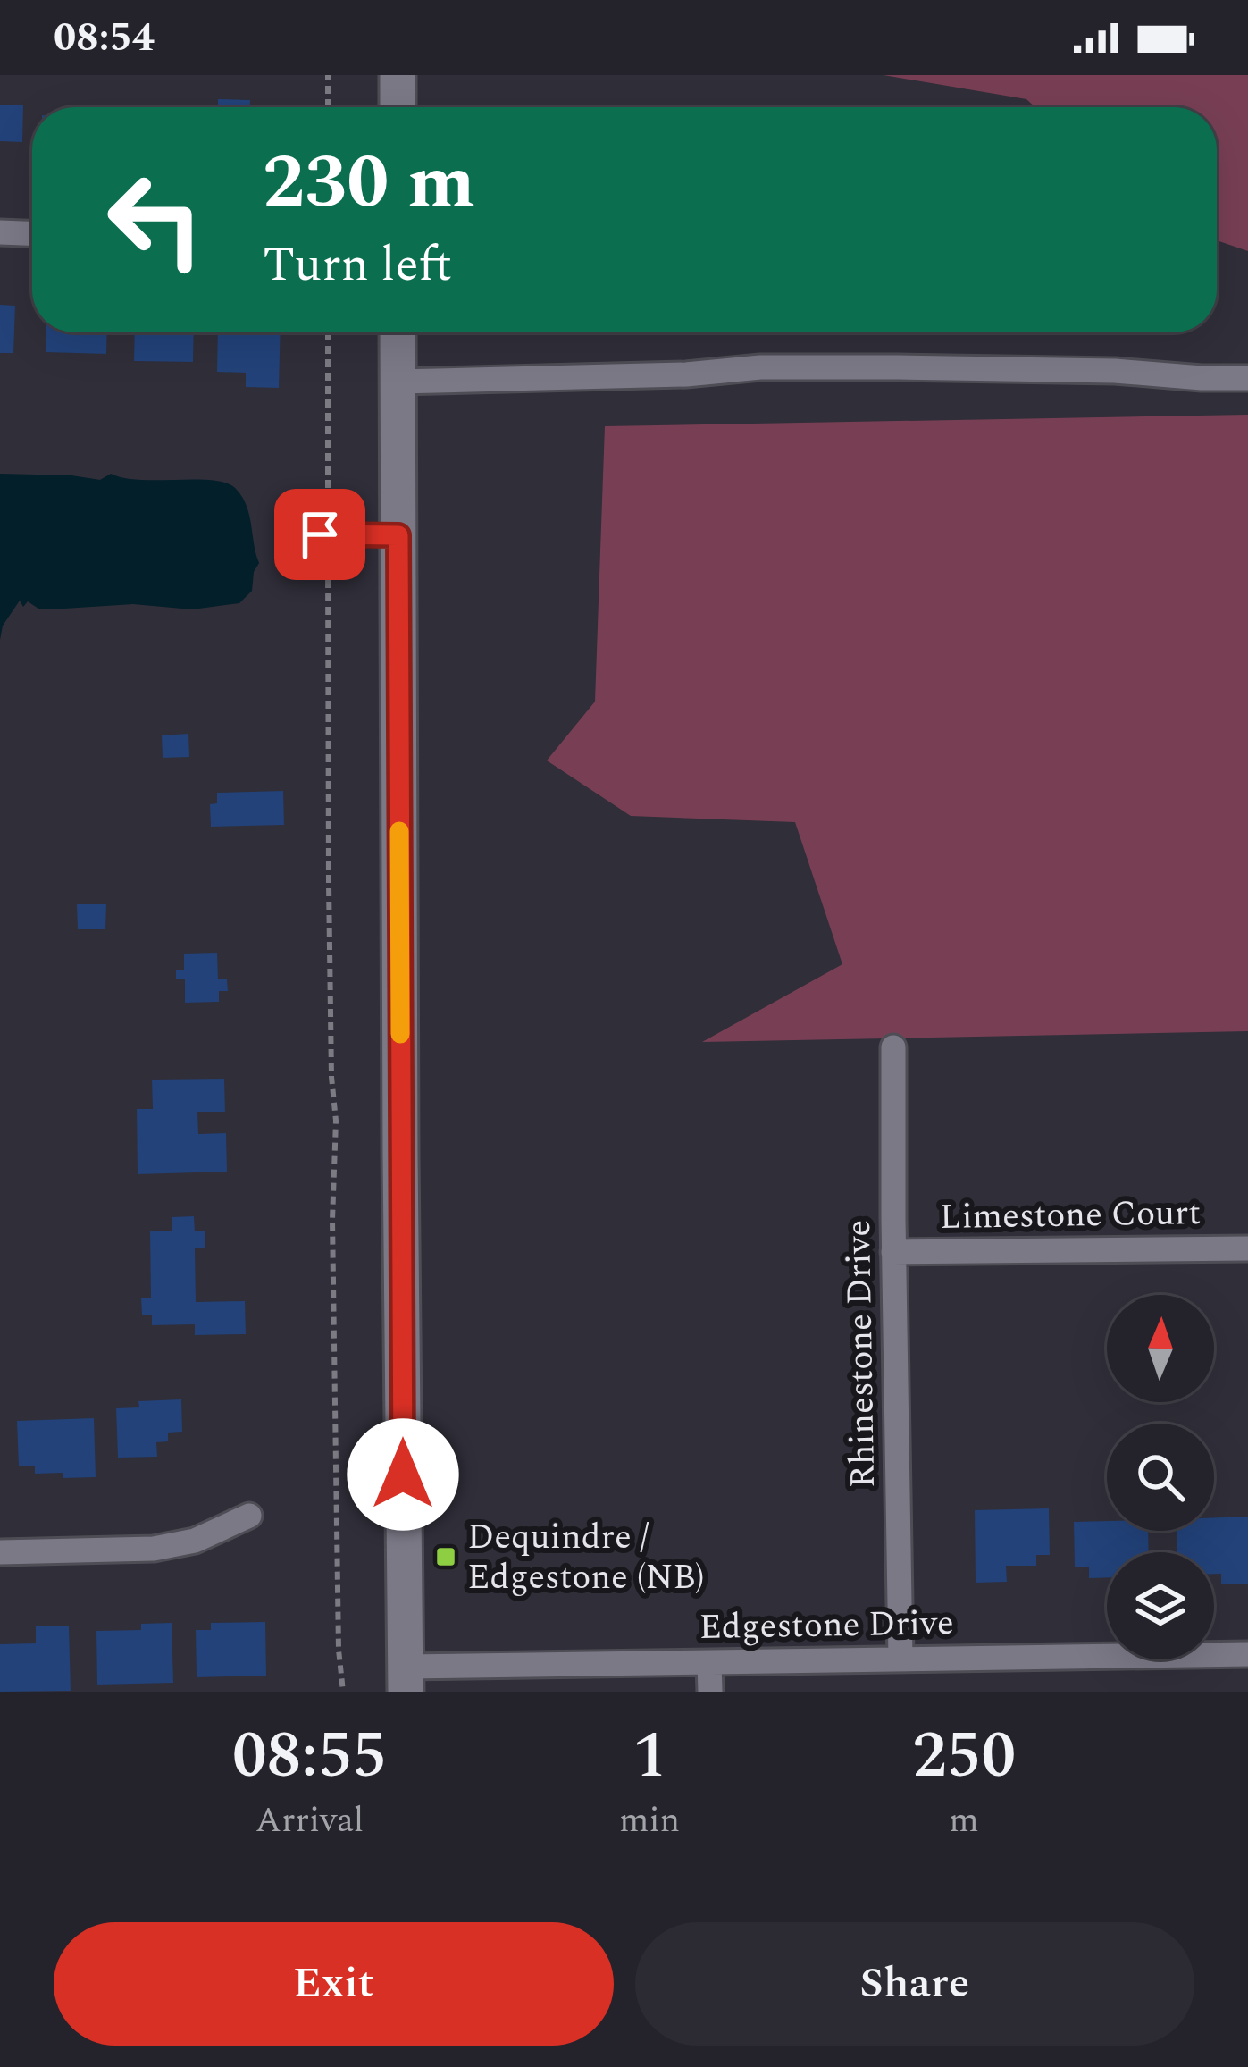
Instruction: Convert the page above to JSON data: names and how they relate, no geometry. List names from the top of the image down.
{
  "streets": {
    "street": ["Limestone Court", "Rhinestone Drive", "Edgestone Drive"]
  },
  "crossings": [
    ["Limestone Court", "Rhinestone Drive"],
    ["Rhinestone Drive", "Edgestone Drive"]
  ],
  "places": {
    "transit": ["Dequindre / Edgestone (NB)"]
  },
  "north": "top",
  "page": {
    "status": "08:54",
    "turn": ["230 m", "Turn left"],
    "eta": [
      "08:55",
      "Arrival",
      "1",
      "min",
      "250",
      "m"
    ],
    "buttons": ["Exit", "Share"]
  }
}
